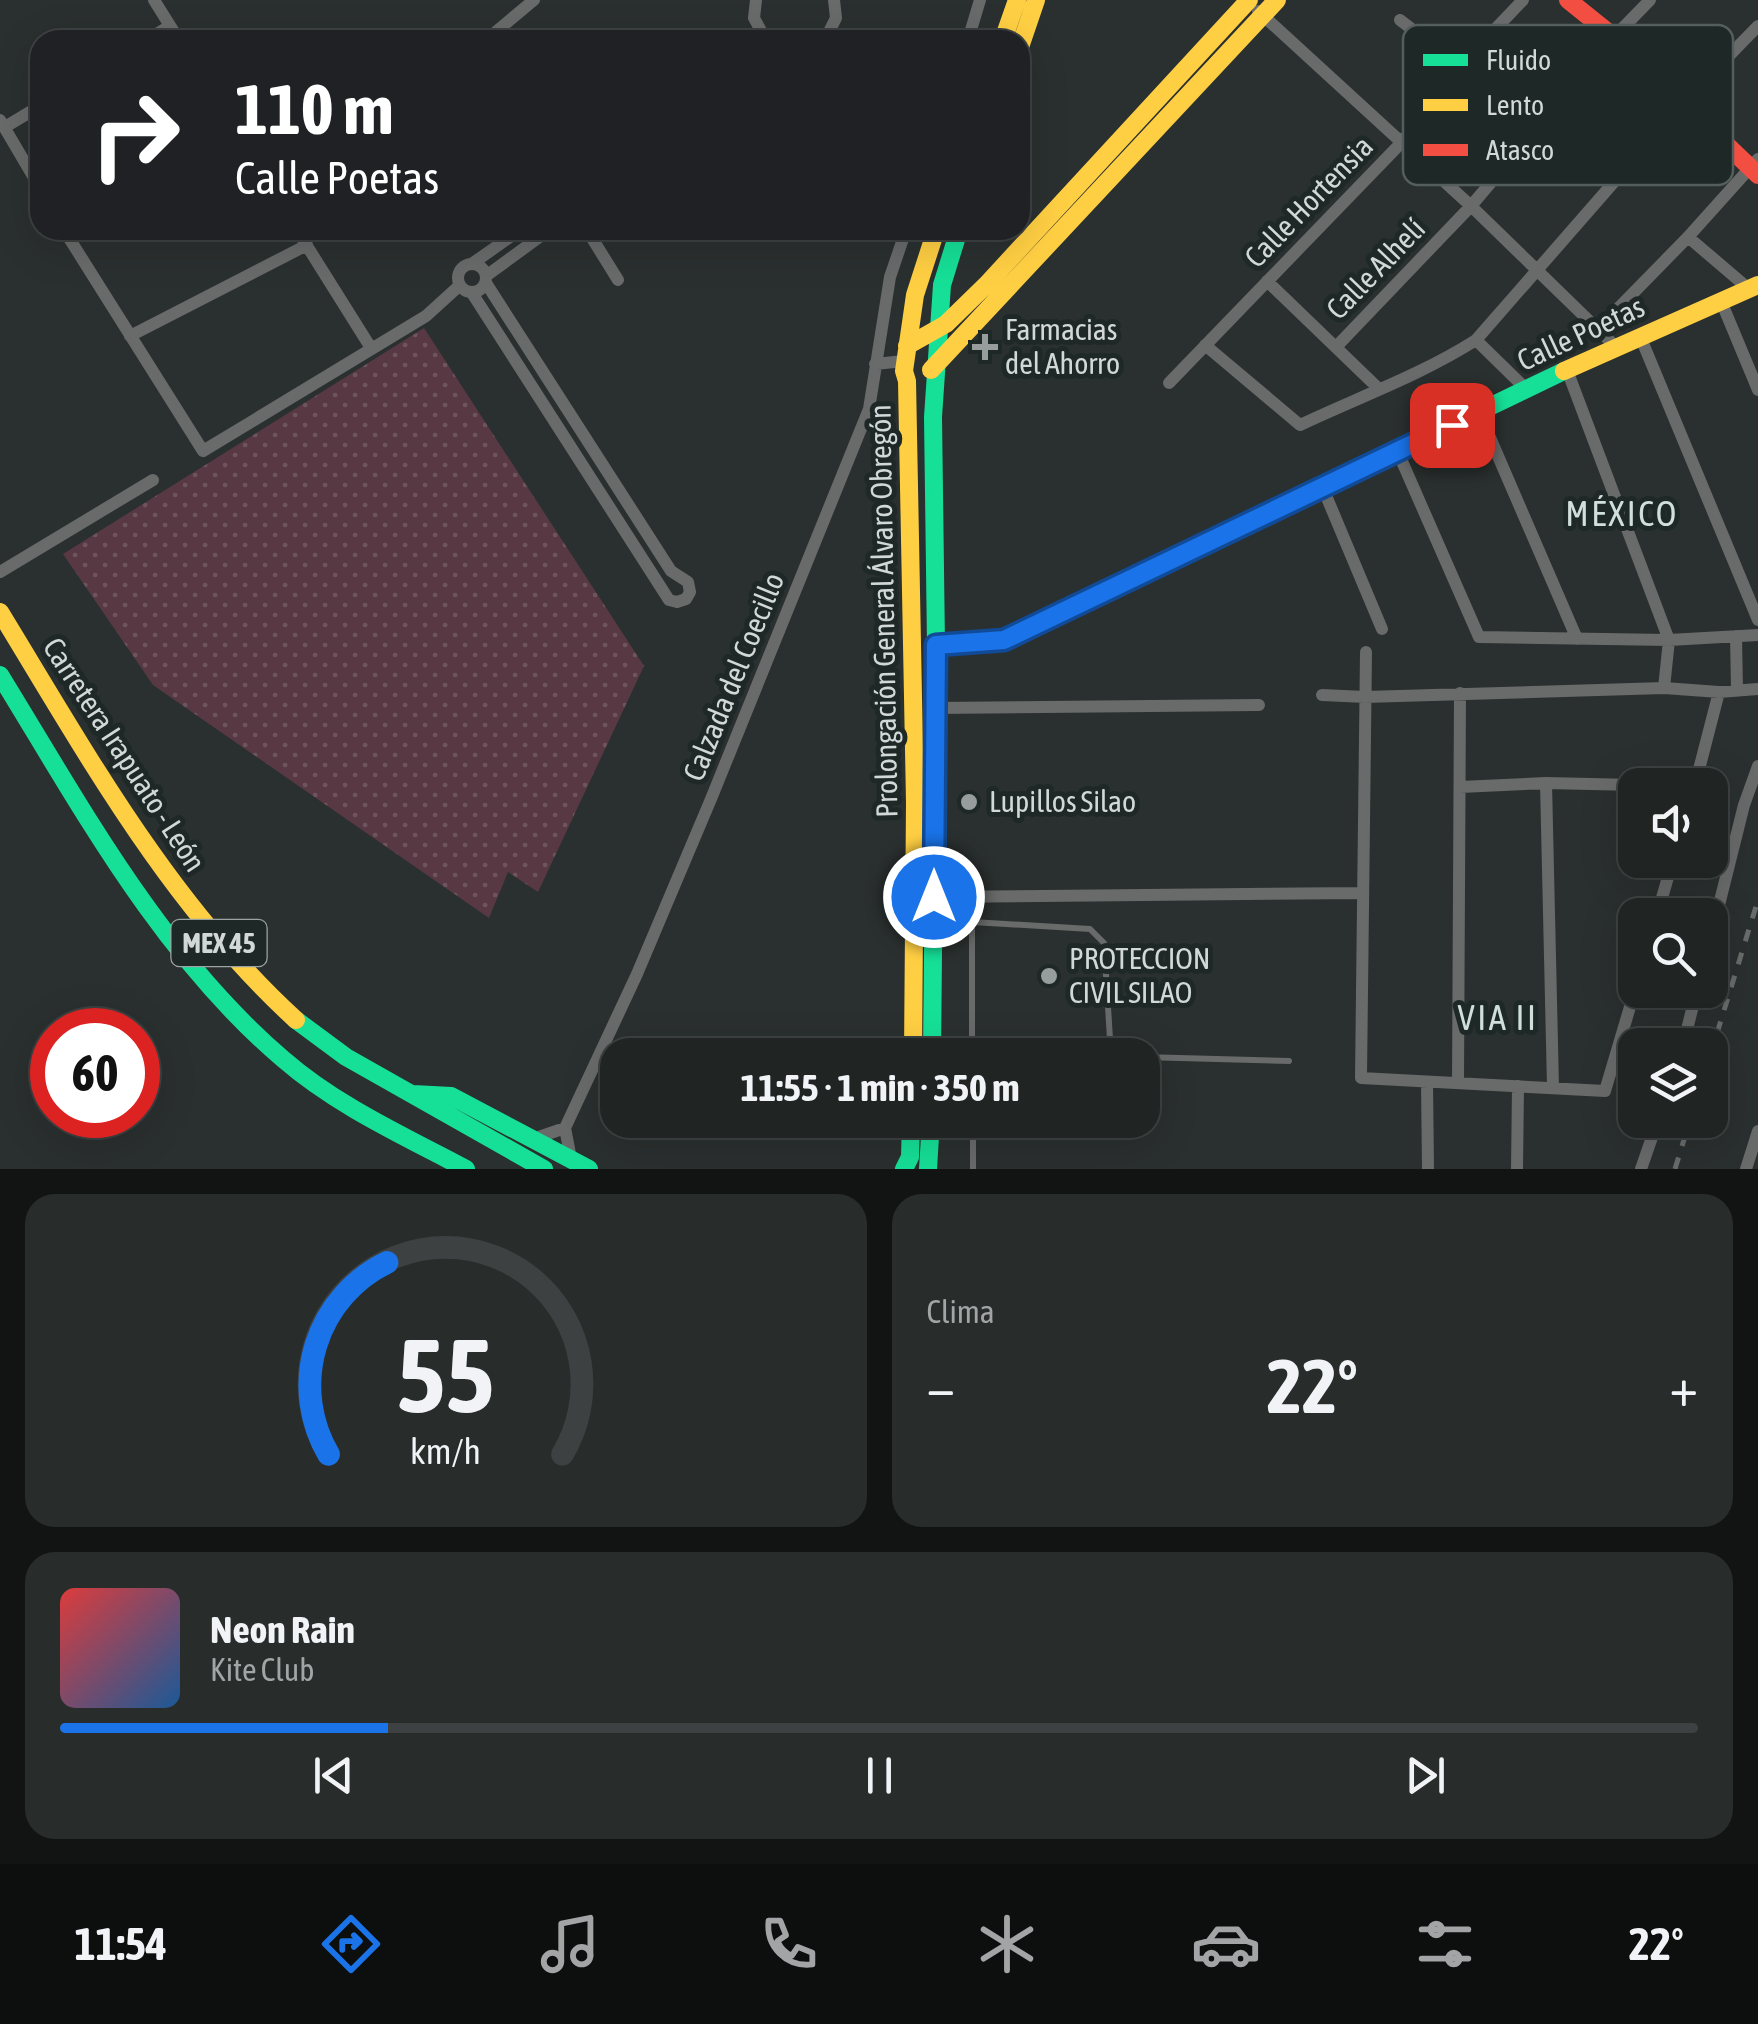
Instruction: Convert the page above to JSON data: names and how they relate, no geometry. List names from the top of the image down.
{
  "streets": {
    "main road": [
      "Calle Poetas",
      "Prolongación General Álvaro Obregón",
      "Carretera Irapuato - León",
      "MEX 45"
    ],
    "street": ["Calle Hortensia", "Calle Alhelí", "Calzada del Coecillo"]
  },
  "crossings": [
    ["Calle Poetas", "Prolongación General Álvaro Obregón"],
    ["Carretera Irapuato - León", "MEX 45"]
  ],
  "districts": ["MÉXICO", "VIA II"],
  "places": {
    "health": ["Farmacias del Ahorro"],
    "other": ["Lupillos Silao", "PROTECCION CIVIL SILAO"]
  },
  "legend": ["Fluido", "Lento", "Atasco"],
  "page": {
    "turn": ["110 m", "Calle Poetas"],
    "limit": "60",
    "trip": "11:55 · 1 min · 350 m",
    "tile": "Clima",
    "heat": ["−", "22°", "+"],
    "song": ["Neon Rain", "Kite Club"],
    "tabs": ["11:54", "22°"],
    "gauge": ["55", "km/h"]
  }
}
